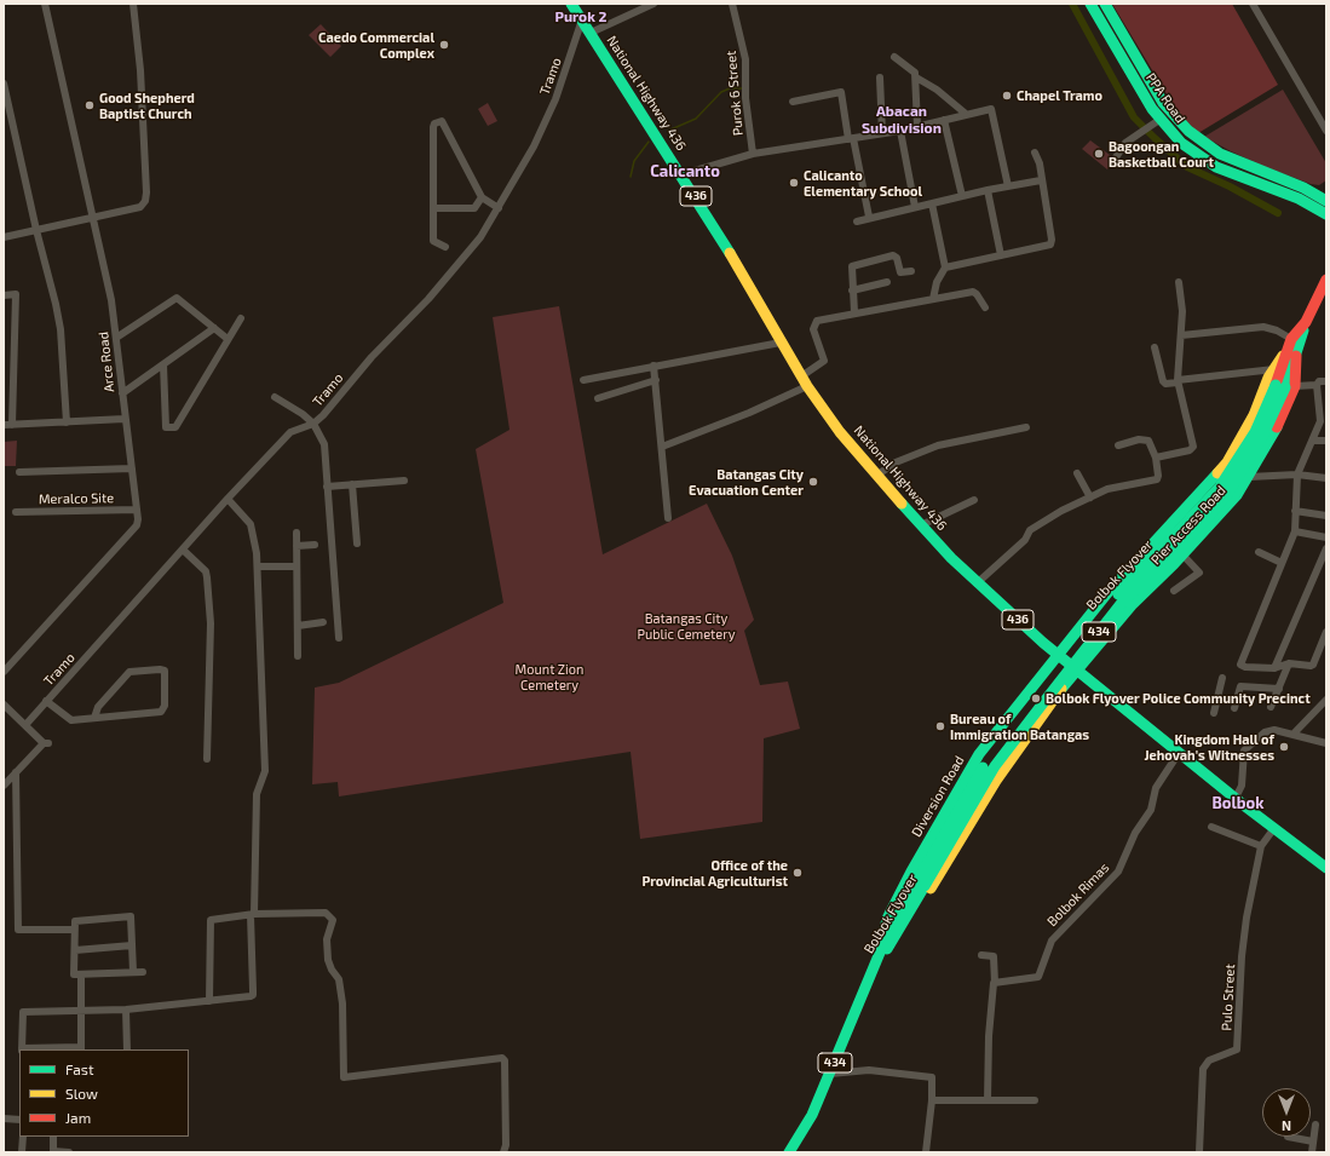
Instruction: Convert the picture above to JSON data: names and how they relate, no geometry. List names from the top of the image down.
{
  "streets": {
    "main road": [
      "National Highway 436",
      "PPA Road",
      "436",
      "Pier Access Road",
      "Bolbok Flyover",
      "434",
      "Diversion Road"
    ],
    "street": [
      "Tramo",
      "Purok 6 Street",
      "Arce Road",
      "Meralco Site",
      "Bolbok Rimas",
      "Pulo Street"
    ]
  },
  "crossings": [
    ["Tramo", "National Highway 436"],
    ["National Highway 436", "Pier Access Road"],
    ["National Highway 436", "Diversion Road"],
    ["National Highway 436", "Bolbok Rimas"],
    ["National Highway 436", "Pulo Street"],
    ["Arce Road", "Meralco Site"],
    ["Pier Access Road", "Bolbok Flyover"],
    ["Pier Access Road", "Diversion Road"],
    ["Bolbok Flyover", "Diversion Road"]
  ],
  "districts": [
    "Purok 2",
    "Abacan Subdivision",
    "Calicanto",
    "Bolbok"
  ],
  "parks": ["Batangas City Public Cemetery", "Mount Zion Cemetery"],
  "places": [
    "Caedo Commercial Complex",
    "Chapel Tramo",
    "Good Shepherd Baptist Church",
    "Bagoongan Basketball Court",
    "Calicanto Elementary School",
    "Batangas City Evacuation Center",
    "Bolbok Flyover Police Community Precinct",
    "Bureau of Immigration Batangas",
    "Kingdom Hall of Jehovah's Witnesses",
    "Office of the Provincial Agriculturist"
  ],
  "legend": ["Fast", "Slow", "Jam"],
  "north": "bottom"
}
